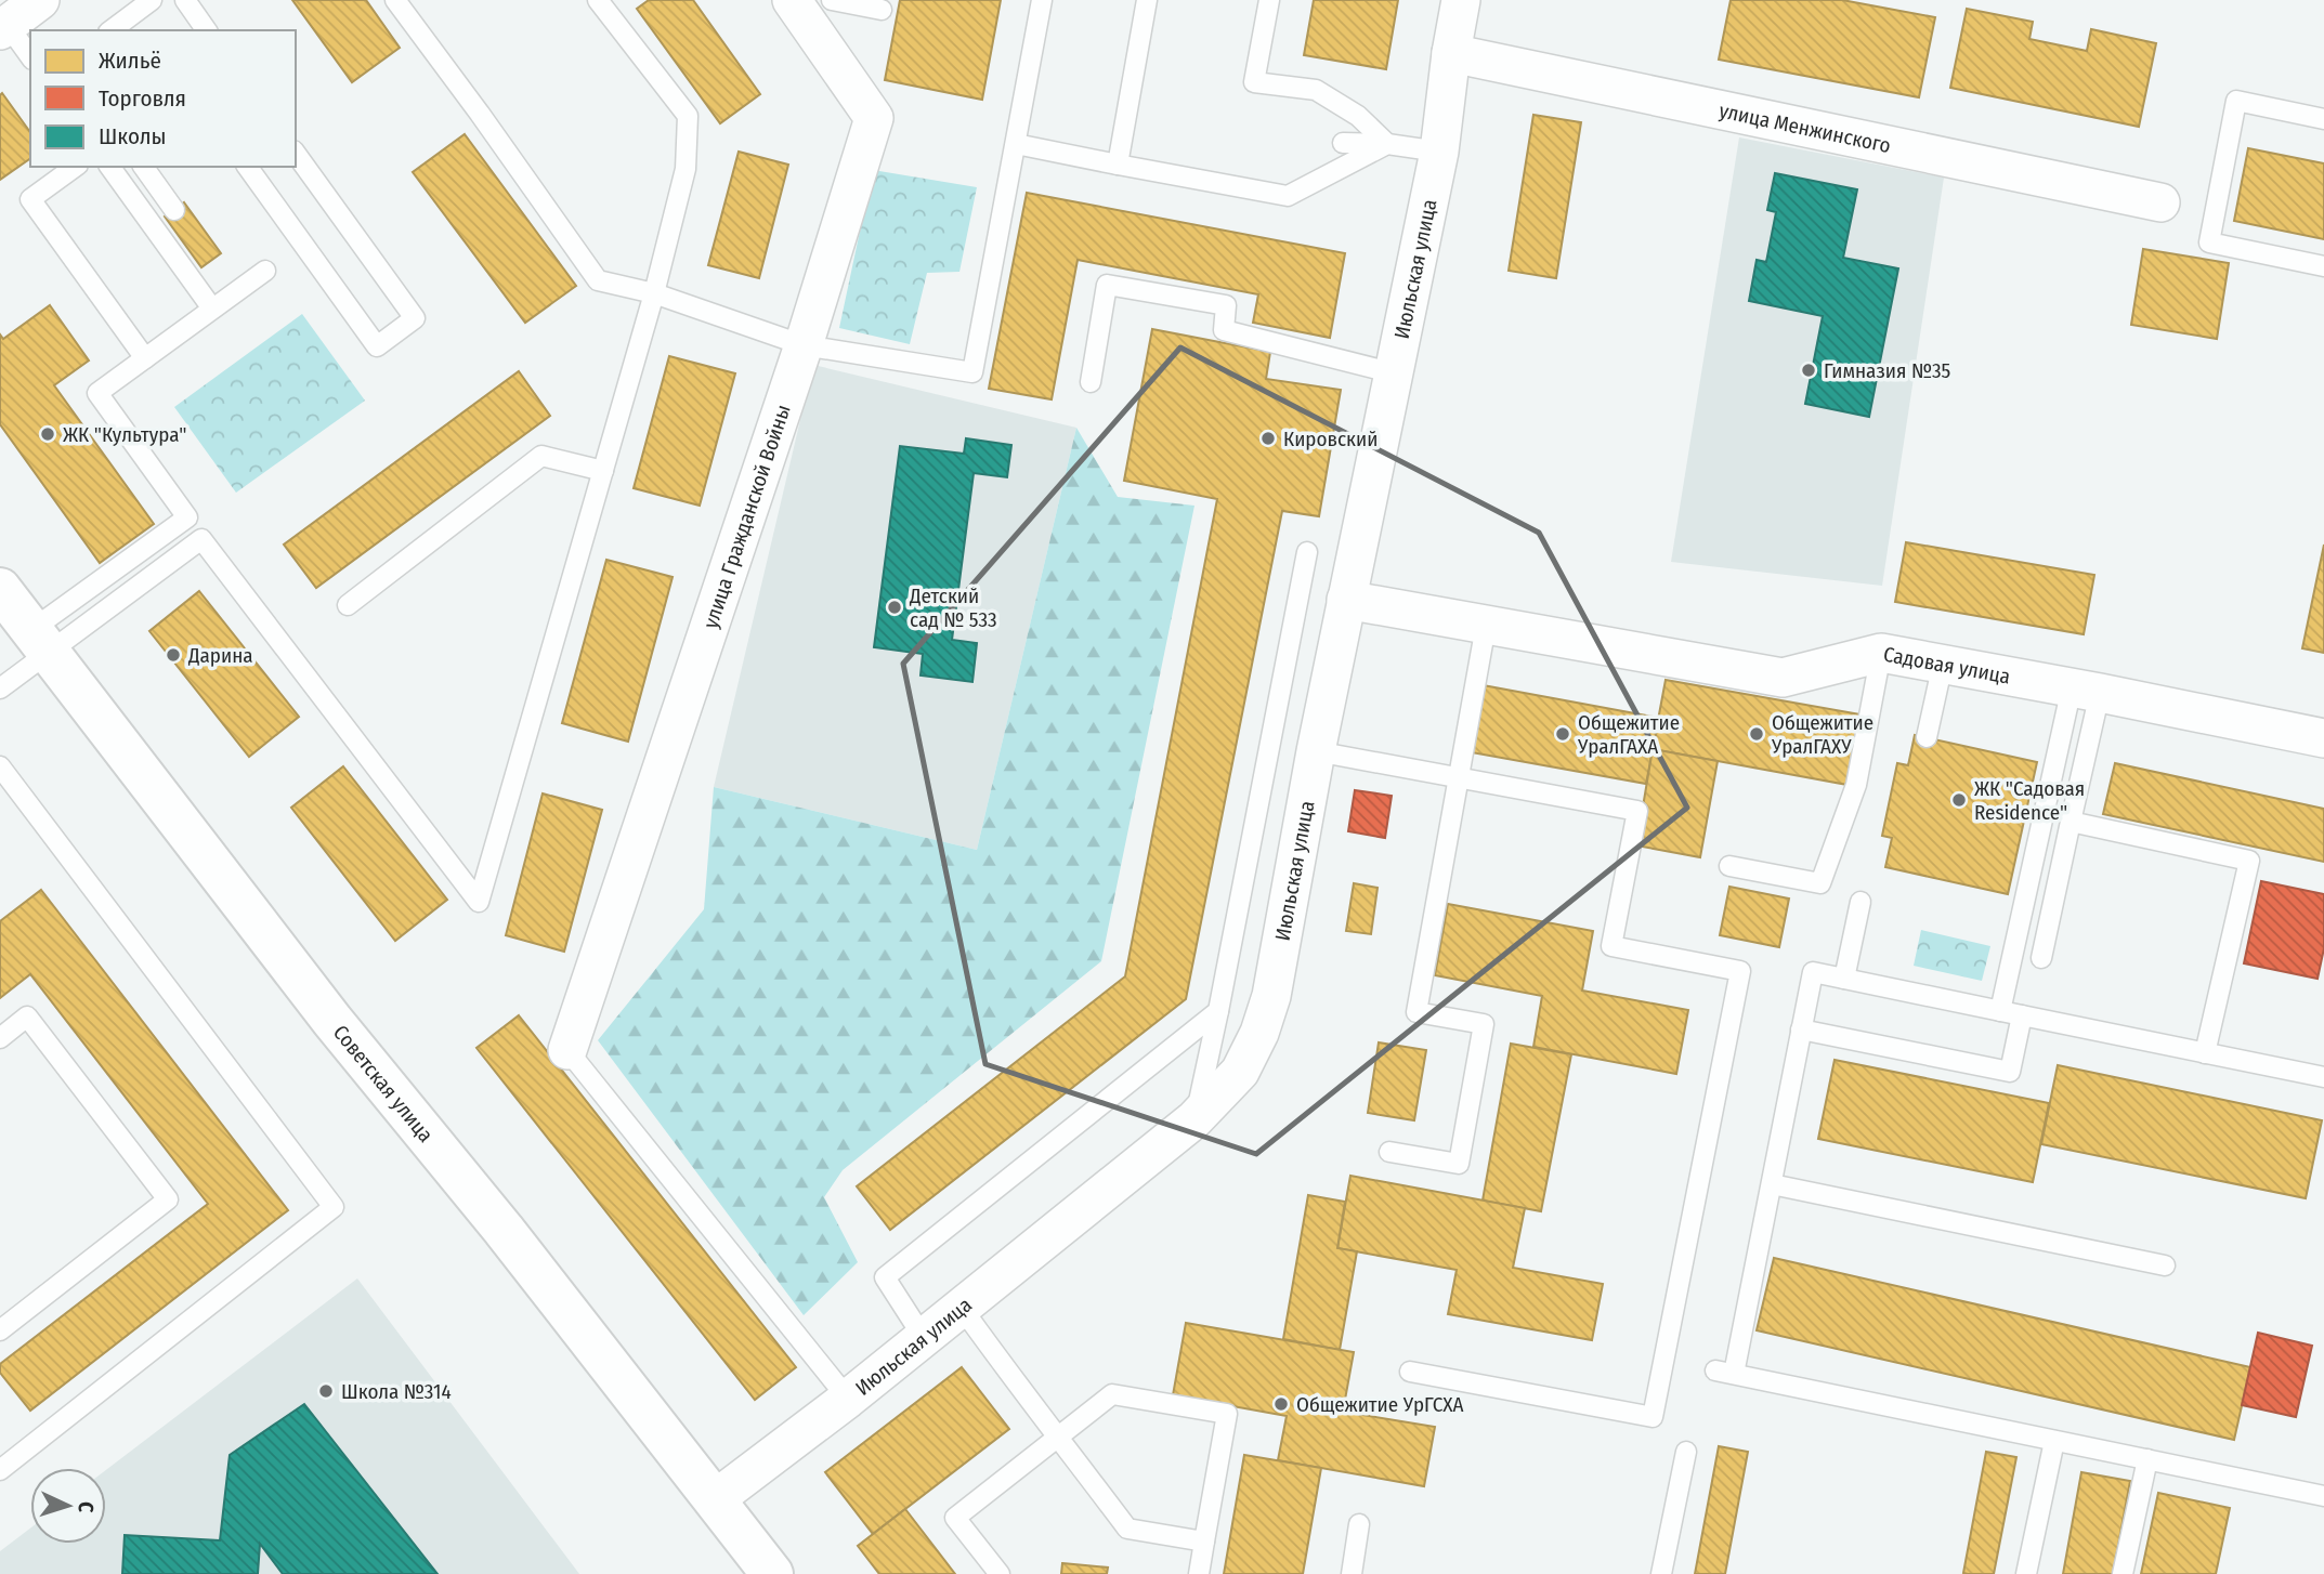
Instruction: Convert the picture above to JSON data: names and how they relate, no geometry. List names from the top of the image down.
{
  "streets": {
    "street": [
      "улица Менжинского",
      "Июльская улица",
      "улица Гражданской Войны",
      "Садовая улица",
      "Советская улица"
    ]
  },
  "crossings": [
    ["улица Менжинского", "Июльская улица"],
    ["Июльская улица", "Садовая улица"],
    ["Июльская улица", "Советская улица"]
  ],
  "places": [
    "Гимназия №35",
    "ЖК \"Культура\"",
    "Кировский",
    "Детский сад № 533",
    "Дарина",
    "Общежитие УралГАХА",
    "Общежитие УралГАХУ",
    "ЖК \"Садовая Residence\"",
    "Школа №314",
    "Общежитие УрГСХА"
  ],
  "legend": ["Жильё", "Торговля", "Школы"],
  "north": "right"
}
